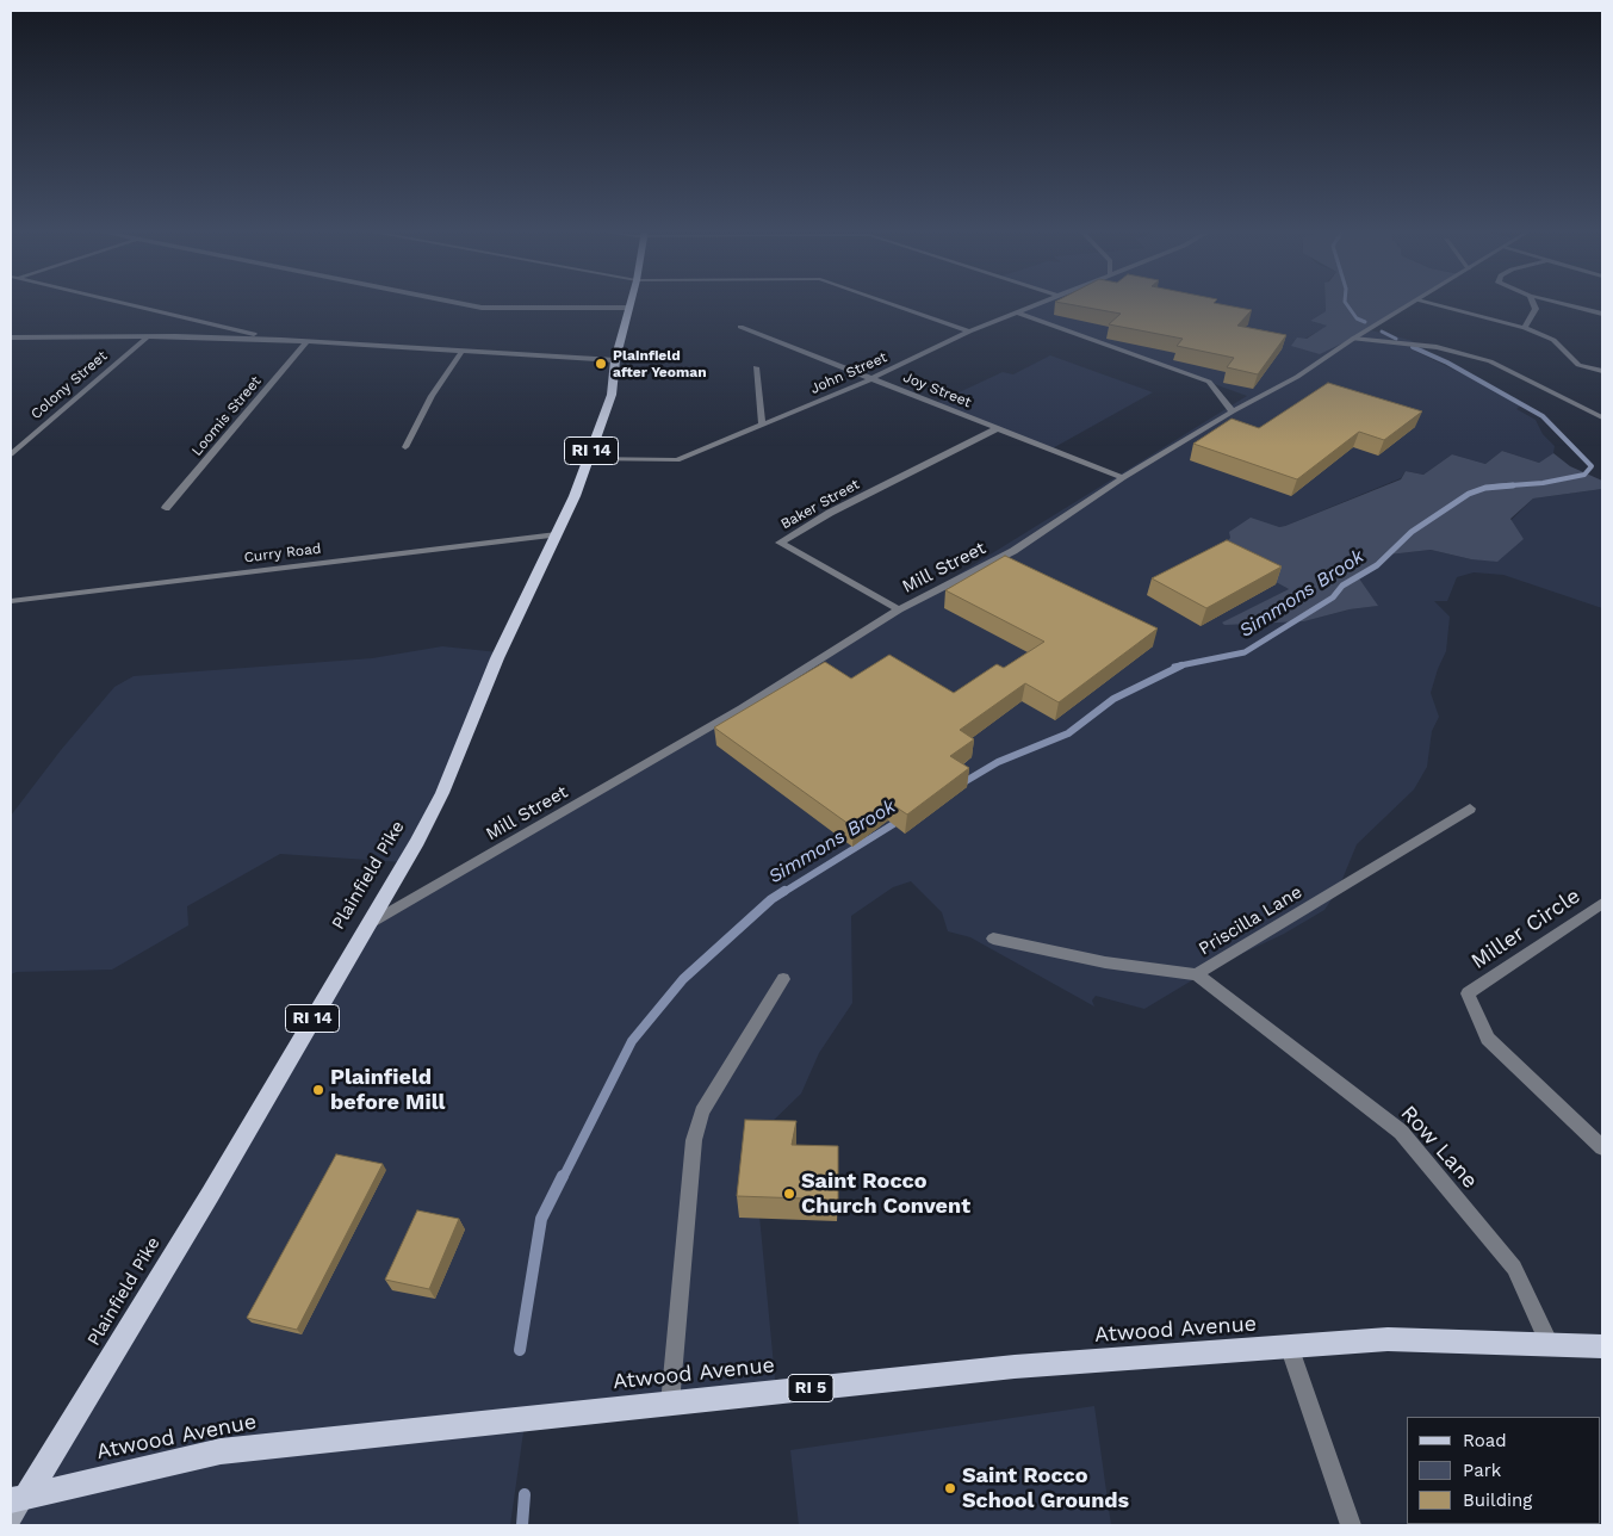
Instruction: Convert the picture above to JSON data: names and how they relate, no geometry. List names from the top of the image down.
{
  "streets": {
    "main road": [
      "RI 14",
      "Plainfield Pike",
      "Atwood Avenue",
      "RI 5"
    ],
    "street": [
      "John Street",
      "Colony Street",
      "Joy Street",
      "Loomis Street",
      "Baker Street",
      "Curry Road",
      "Mill Street",
      "Priscilla Lane",
      "Miller Circle",
      "Row Lane"
    ]
  },
  "crossings": [
    ["John Street", "Joy Street"],
    ["John Street", "Plainfield Pike"],
    ["Joy Street", "Baker Street"],
    ["Joy Street", "Mill Street"],
    ["RI 14", "Plainfield Pike"],
    ["RI 14", "Atwood Avenue"],
    ["Baker Street", "Mill Street"],
    ["Curry Road", "Plainfield Pike"],
    ["Mill Street", "Plainfield Pike"],
    ["Plainfield Pike", "Atwood Avenue"],
    ["Priscilla Lane", "Row Lane"],
    ["Row Lane", "Atwood Avenue"]
  ],
  "water": ["Simmons Brook"],
  "places": [
    "Plainfield after Yeoman",
    "Plainfield before Mill",
    "Saint Rocco Church Convent",
    "Saint Rocco School Grounds"
  ],
  "legend": ["Road", "Park", "Building"]
}
